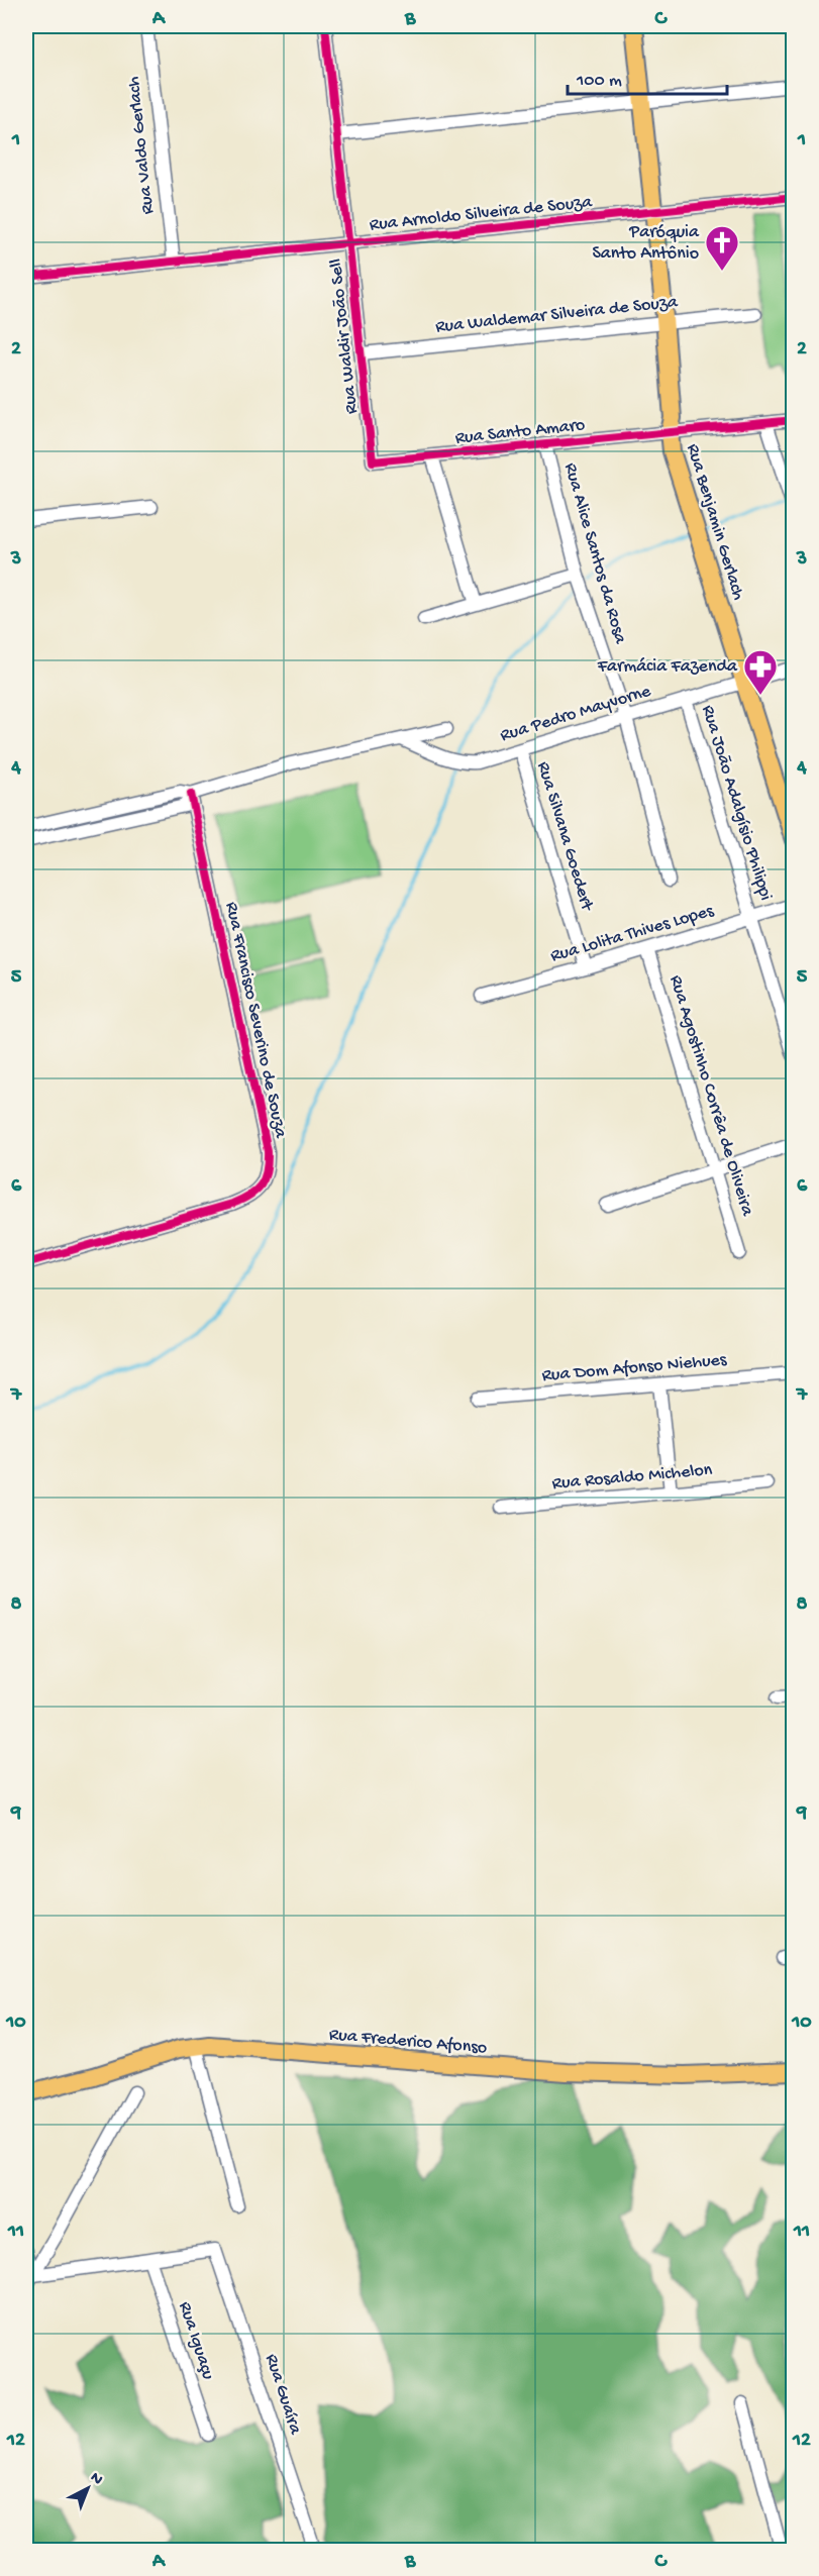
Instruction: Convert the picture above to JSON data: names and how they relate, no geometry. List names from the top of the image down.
{
  "streets": {
    "main road": ["Rua Benjamin Gerlach", "Rua Frederico Afonso"],
    "street": [
      "Rua Valdo Gerlach",
      "Rua Arnoldo Silveira de Souza",
      "Rua Waldemar Silveira de Souza",
      "Rua Waldir João Sell",
      "Rua Santo Amaro",
      "Rua Alice Santos da Rosa",
      "Rua Pedro Mayvorne",
      "Rua João Adalgísio Philippi",
      "Rua Silvana Goedert",
      "Rua Lolita Thives Lopes",
      "Rua Francisco Severino de Souza",
      "Rua Agostinho Corrêa de Oliveira",
      "Rua Dom Afonso Niehues",
      "Rua Rosaldo Michelon",
      "Rua Iguaçu",
      "Rua Guaíra"
    ]
  },
  "crossings": [
    ["Rua Valdo Gerlach", "Rua Arnoldo Silveira de Souza"],
    ["Rua Arnoldo Silveira de Souza", "Rua Waldir João Sell"],
    ["Rua Arnoldo Silveira de Souza", "Rua Benjamin Gerlach"],
    ["Rua Waldemar Silveira de Souza", "Rua Waldir João Sell"],
    ["Rua Waldemar Silveira de Souza", "Rua Benjamin Gerlach"],
    ["Rua Waldir João Sell", "Rua Santo Amaro"],
    ["Rua Santo Amaro", "Rua Benjamin Gerlach"],
    ["Rua Santo Amaro", "Rua Alice Santos da Rosa"],
    ["Rua Benjamin Gerlach", "Rua Pedro Mayvorne"],
    ["Rua Alice Santos da Rosa", "Rua Pedro Mayvorne"],
    ["Rua Pedro Mayvorne", "Rua João Adalgísio Philippi"],
    ["Rua Pedro Mayvorne", "Rua Silvana Goedert"],
    ["Rua João Adalgísio Philippi", "Rua Lolita Thives Lopes"],
    ["Rua Silvana Goedert", "Rua Lolita Thives Lopes"],
    ["Rua Lolita Thives Lopes", "Rua Agostinho Corrêa de Oliveira"],
    ["Rua Iguaçu", "Rua Guaíra"]
  ],
  "places": {
    "church": ["Paróquia Santo Antônio"],
    "pharmacy": ["Farmácia Fazenda"]
  },
  "scale_bar": "100 m",
  "north": "top right",
  "grid": {
    "columns": ["A", "B", "C"],
    "rows": [
      "1",
      "2",
      "3",
      "4",
      "5",
      "6",
      "7",
      "8",
      "9",
      "10",
      "11",
      "12"
    ]
  }
}
